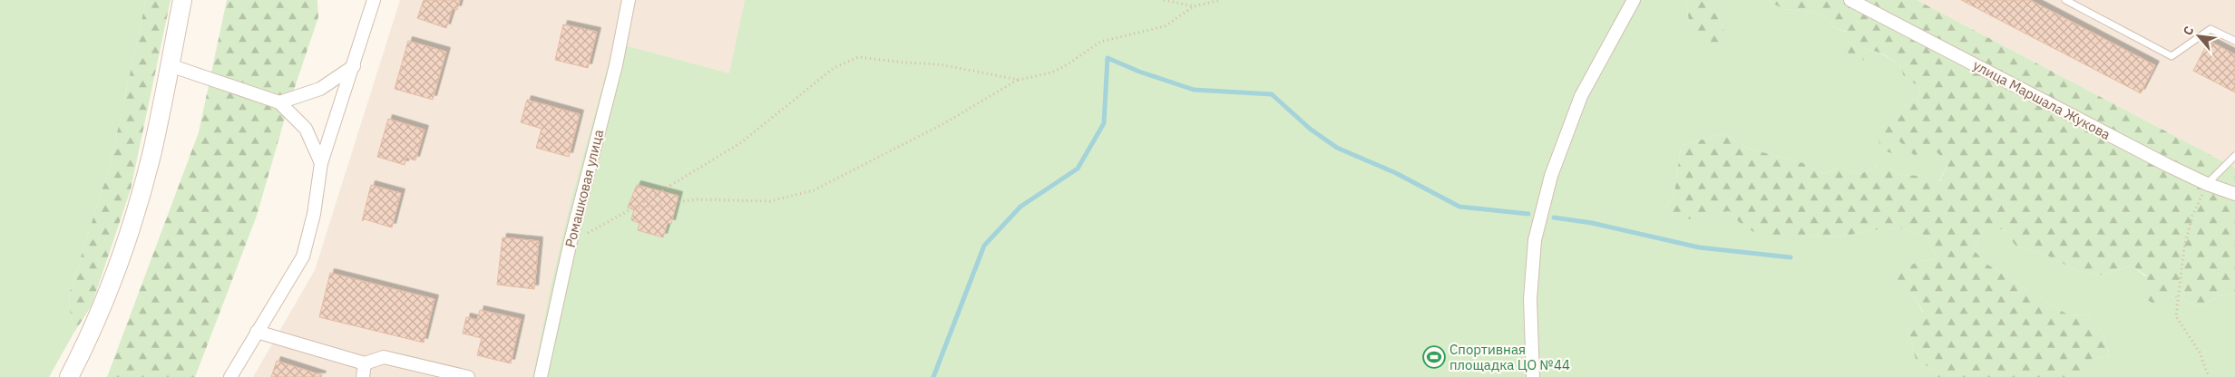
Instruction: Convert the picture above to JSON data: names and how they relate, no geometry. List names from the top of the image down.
{
  "streets": {
    "street": ["улица Маршала Жукова", "Ромашковая улица"]
  },
  "places": {
    "sports": ["Спортивная площадка ЦО №44"]
  },
  "north": "top left"
}
